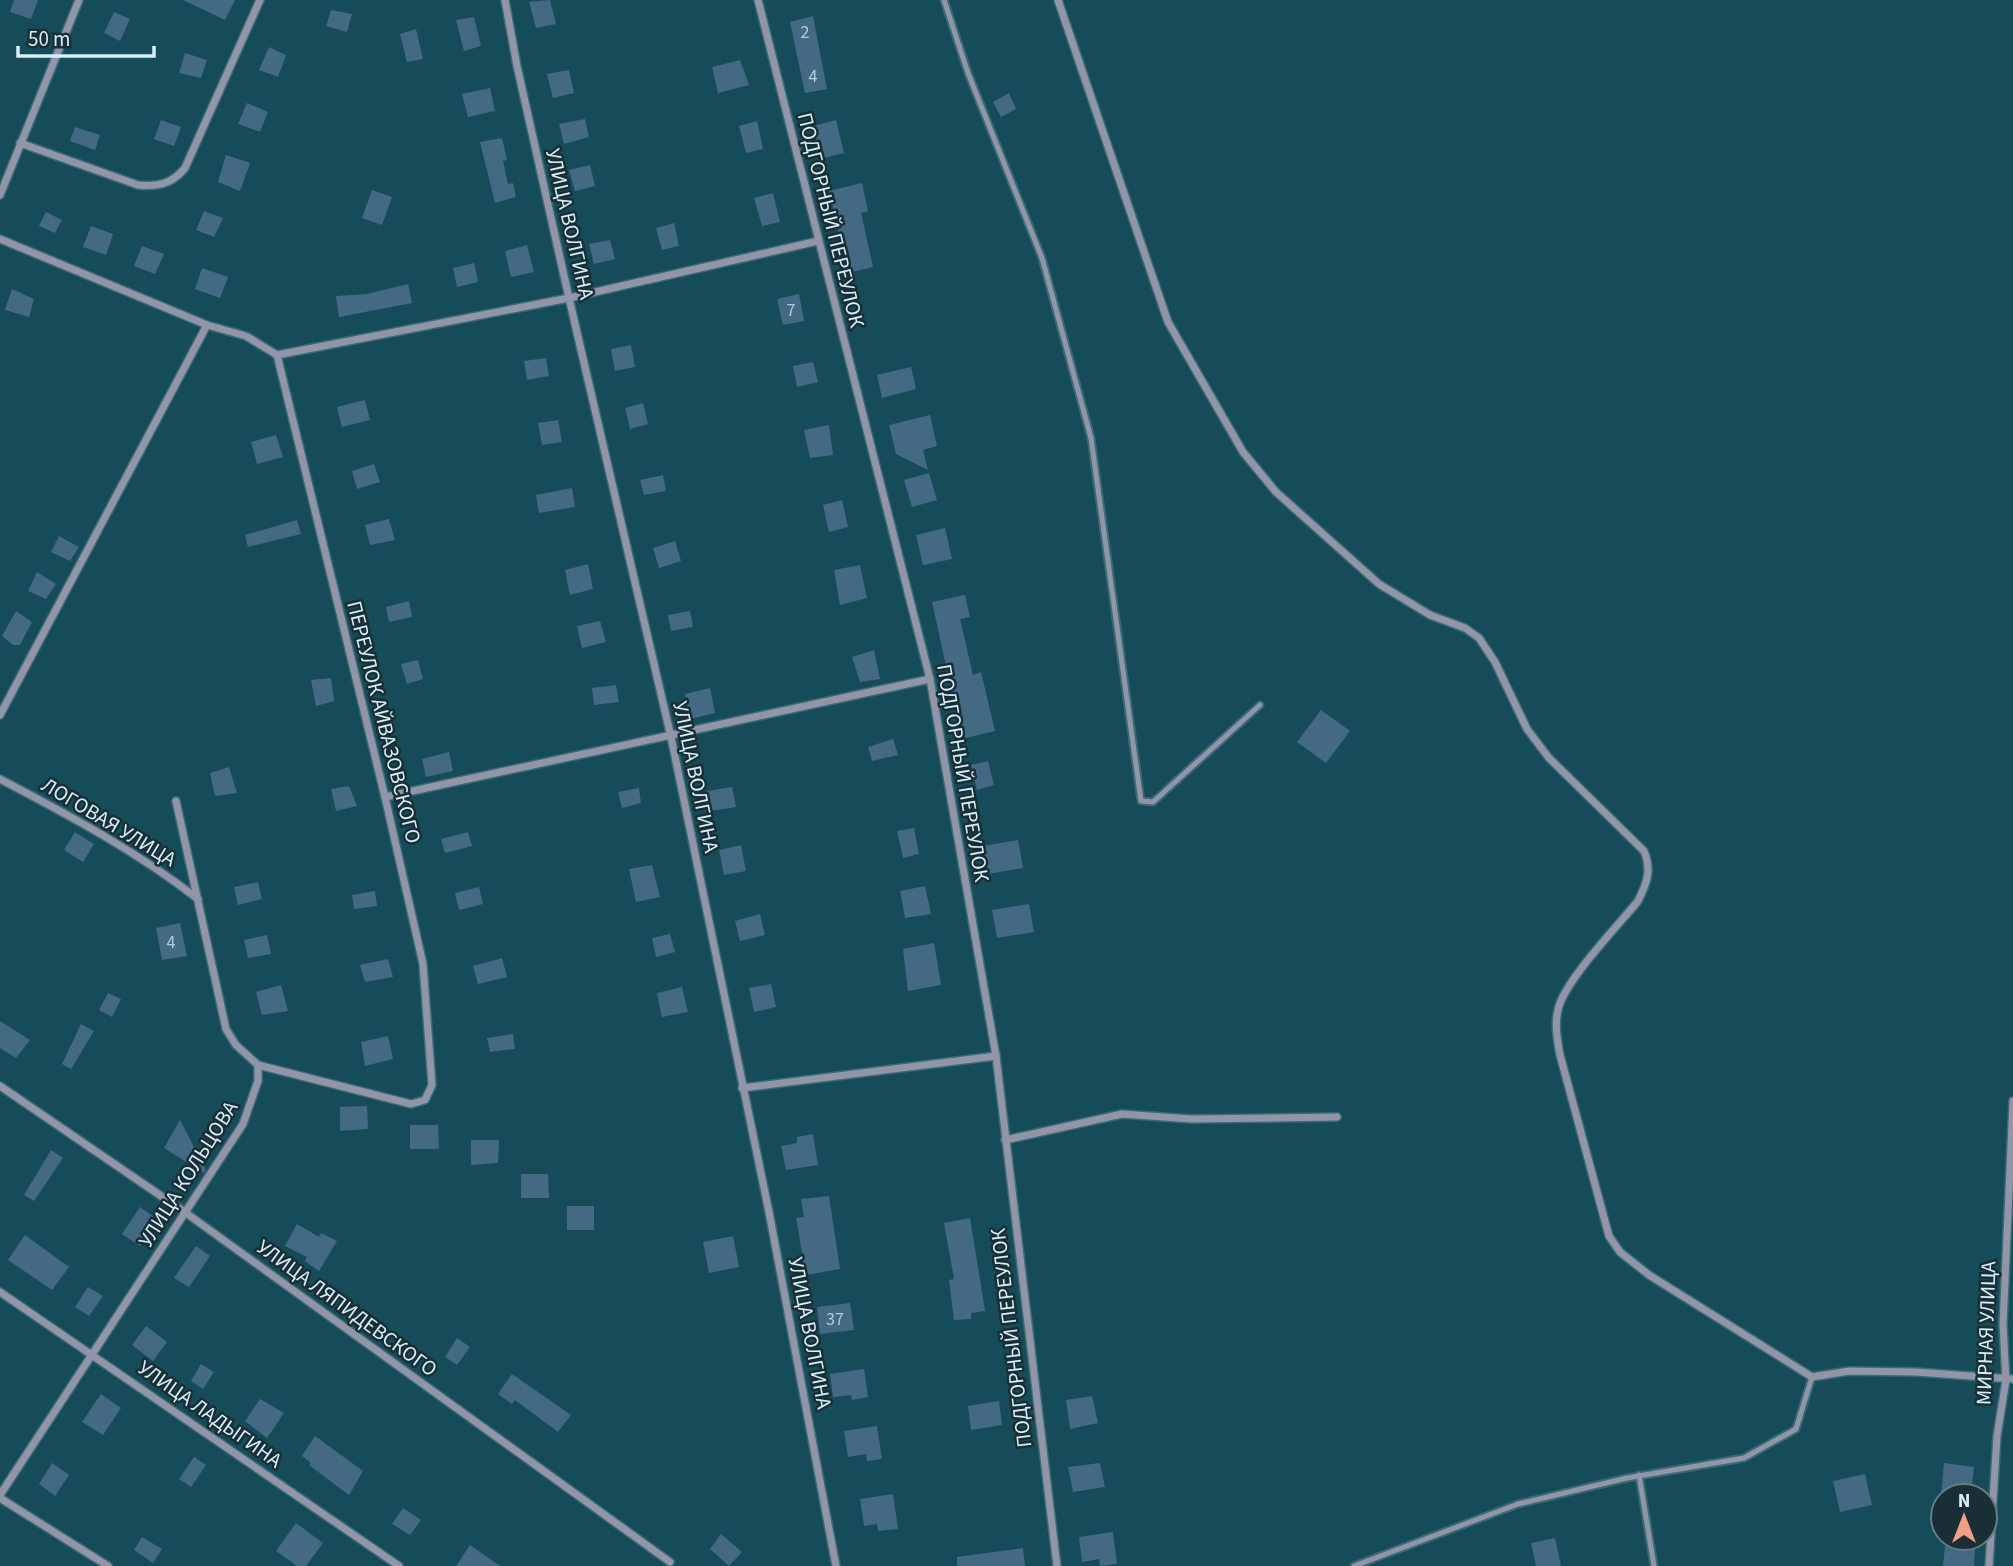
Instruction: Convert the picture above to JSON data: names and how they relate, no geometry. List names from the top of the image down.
{
  "streets": {
    "street": [
      "ПОДГОРНЫЙ ПЕРЕУЛОК",
      "УЛИЦА ВОЛГИНА",
      "ПЕРЕУЛОК АЙВАЗОВСКОГО",
      "ЛОГОВАЯ УЛИЦА",
      "УЛИЦА КОЛЬЦОВА",
      "УЛИЦА ЛЯПИДЕВСКОГО",
      "МИРНАЯ УЛИЦА",
      "УЛИЦА ЛАДЫГИНА"
    ]
  },
  "crossings": [
    ["ПЕРЕУЛОК АЙВАЗОВСКОГО", "УЛИЦА КОЛЬЦОВА"],
    ["УЛИЦА КОЛЬЦОВА", "УЛИЦА ЛЯПИДЕВСКОГО"],
    ["УЛИЦА КОЛЬЦОВА", "УЛИЦА ЛАДЫГИНА"]
  ],
  "house_numbers": [
    "2",
    "4",
    "7",
    "4",
    "37"
  ],
  "scale_bar": "50 m",
  "north": "top"
}
